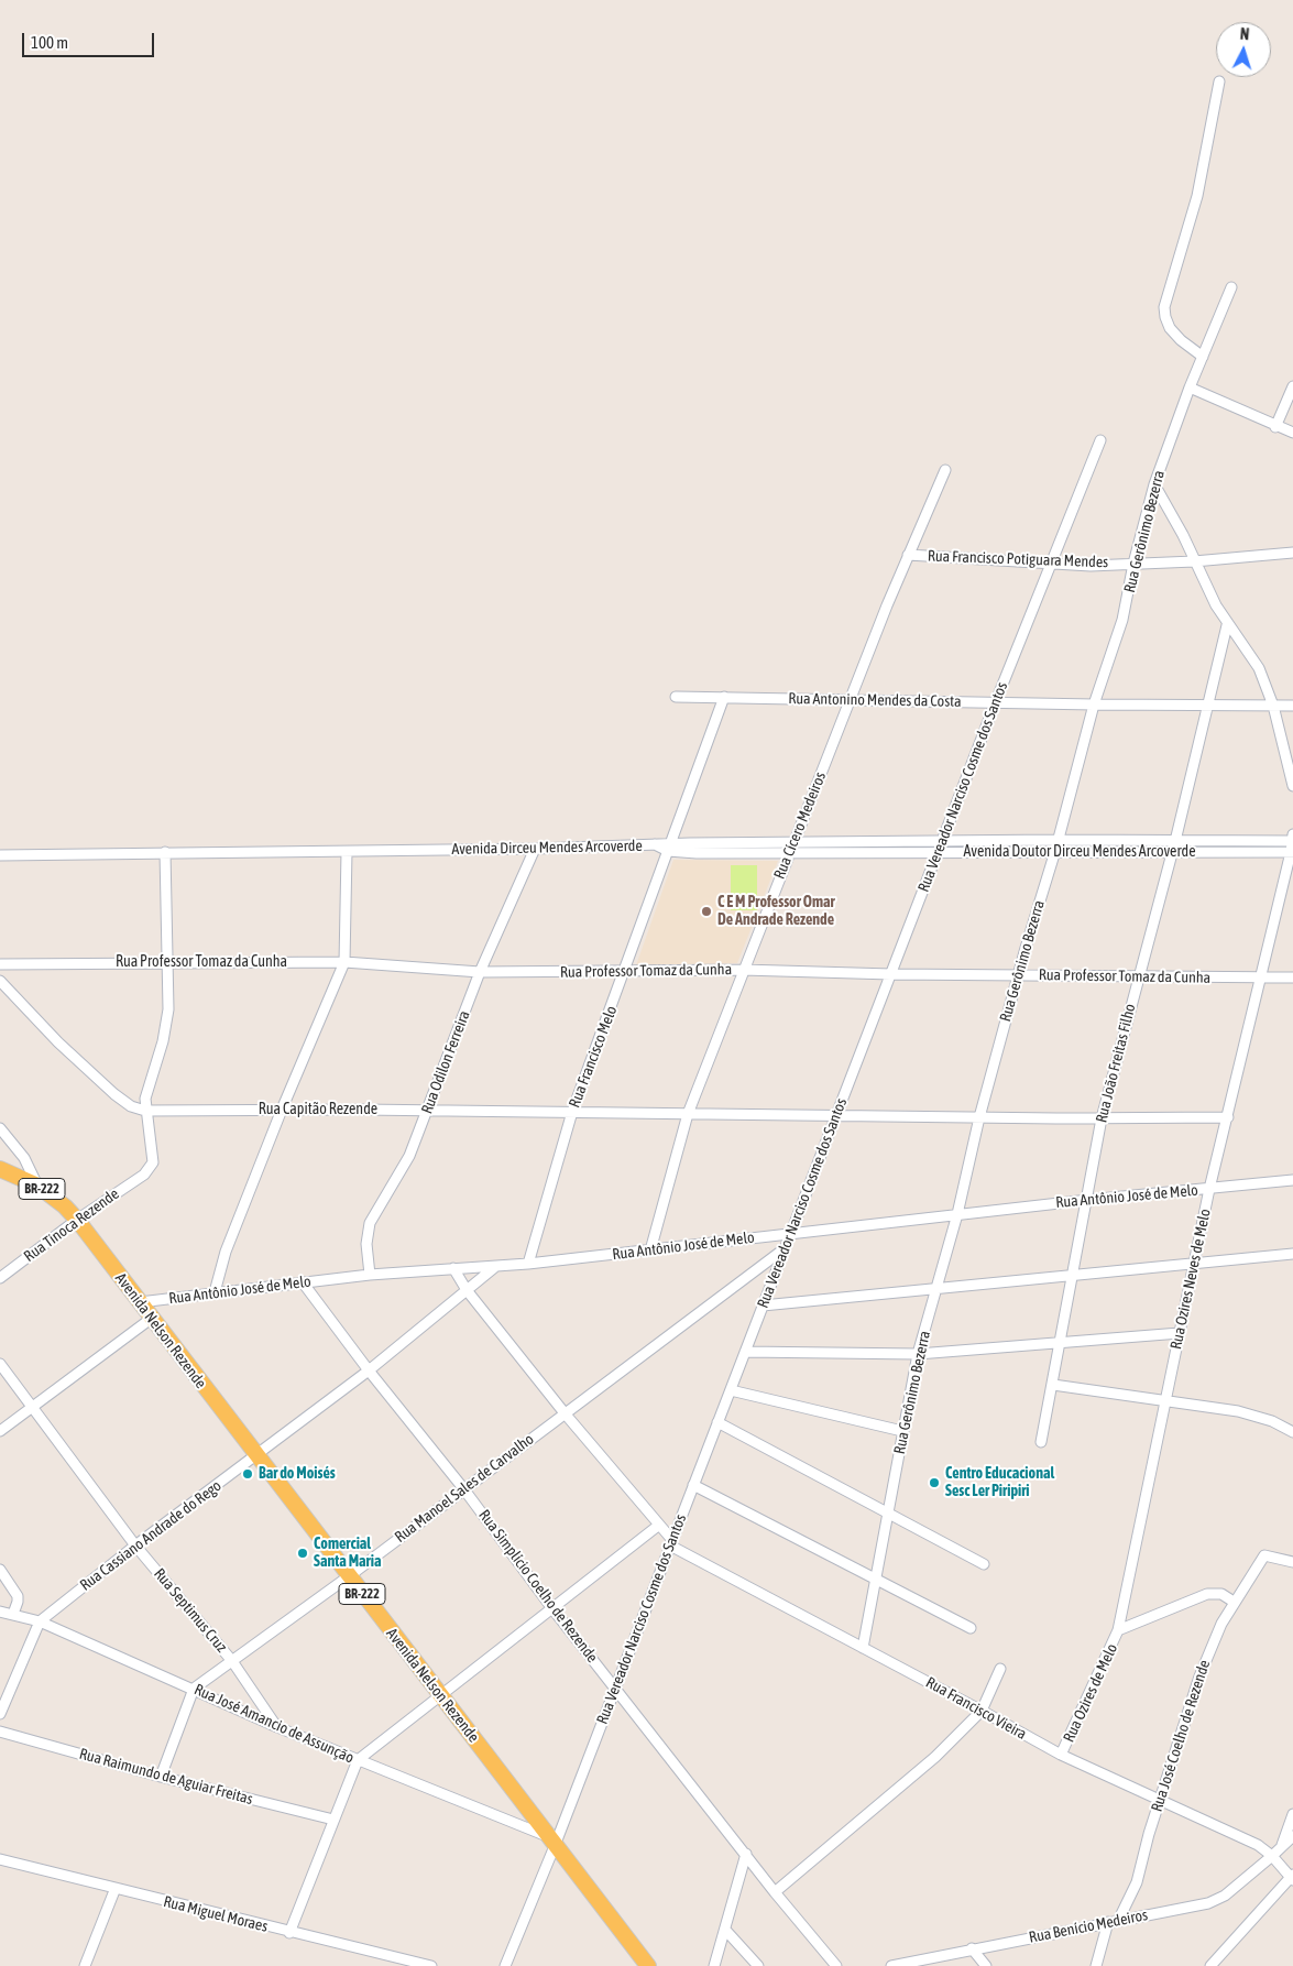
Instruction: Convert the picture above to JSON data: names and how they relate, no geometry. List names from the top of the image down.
{
  "streets": {
    "main road": ["BR-222", "Avenida Nelson Rezende"],
    "street": [
      "Rua Gerônimo Bezerra",
      "Rua Francisco Potiguara Mendes",
      "Rua Antonino Mendes da Costa",
      "Rua Vereador Narciso Cosme dos Santos",
      "Rua Cícero Medeiros",
      "Avenida Dirceu Mendes Arcoverde",
      "Avenida Doutor Dirceu Mendes Arcoverde",
      "Rua Professor Tomaz da Cunha",
      "Rua Francisco Melo",
      "Rua Odilon Ferreira",
      "Rua João Freitas Filho",
      "Rua Capitão Rezende",
      "Rua Antônio José de Melo",
      "Rua Tinoca Rezende",
      "Rua Ozires Neves de Melo",
      "Rua Manoel Sales de Carvalho",
      "Rua Cassiano Andrade do Rego",
      "Rua Simplício Coelho de Rezende",
      "Rua Septimus Cruz",
      "Rua Ozires de Melo",
      "Rua Francisco Vieira",
      "Rua José Amancio de Assunção",
      "Rua José Coelho de Rezende",
      "Rua Raimundo de Aguiar Freitas",
      "Rua Miguel Moraes",
      "Rua Benício Medeiros"
    ]
  },
  "crossings": [
    ["Rua Gerônimo Bezerra", "Rua Francisco Potiguara Mendes"],
    ["Rua Gerônimo Bezerra", "Rua Antonino Mendes da Costa"],
    ["Rua Gerônimo Bezerra", "Avenida Doutor Dirceu Mendes Arcoverde"],
    ["Rua Gerônimo Bezerra", "Rua Professor Tomaz da Cunha"],
    ["Rua Gerônimo Bezerra", "Rua Capitão Rezende"],
    ["Rua Gerônimo Bezerra", "Rua Antônio José de Melo"],
    ["Rua Gerônimo Bezerra", "Rua Francisco Vieira"],
    ["Rua Francisco Potiguara Mendes", "Rua Vereador Narciso Cosme dos Santos"],
    ["Rua Francisco Potiguara Mendes", "Rua Cícero Medeiros"],
    ["Rua Antonino Mendes da Costa", "Rua Vereador Narciso Cosme dos Santos"],
    ["Rua Antonino Mendes da Costa", "Rua Cícero Medeiros"],
    ["Rua Antonino Mendes da Costa", "Rua Francisco Melo"],
    ["Rua Antonino Mendes da Costa", "Rua João Freitas Filho"],
    ["Rua Vereador Narciso Cosme dos Santos", "Avenida Doutor Dirceu Mendes Arcoverde"],
    ["Rua Vereador Narciso Cosme dos Santos", "Rua Professor Tomaz da Cunha"],
    ["Rua Vereador Narciso Cosme dos Santos", "Rua Capitão Rezende"],
    ["Rua Vereador Narciso Cosme dos Santos", "Rua Antônio José de Melo"],
    ["Rua Vereador Narciso Cosme dos Santos", "Avenida Nelson Rezende"],
    ["Rua Vereador Narciso Cosme dos Santos", "Rua Manoel Sales de Carvalho"],
    ["Rua Vereador Narciso Cosme dos Santos", "Rua Simplício Coelho de Rezende"],
    ["Rua Vereador Narciso Cosme dos Santos", "Rua Francisco Vieira"],
    ["Rua Vereador Narciso Cosme dos Santos", "Rua José Amancio de Assunção"],
    ["Rua Cícero Medeiros", "Avenida Doutor Dirceu Mendes Arcoverde"],
    ["Rua Cícero Medeiros", "Rua Professor Tomaz da Cunha"],
    ["Rua Cícero Medeiros", "Rua Capitão Rezende"],
    ["Rua Cícero Medeiros", "Rua Antônio José de Melo"],
    ["Avenida Dirceu Mendes Arcoverde", "Avenida Doutor Dirceu Mendes Arcoverde"],
    ["Avenida Dirceu Mendes Arcoverde", "Rua Francisco Melo"],
    ["Avenida Dirceu Mendes Arcoverde", "Rua Odilon Ferreira"],
    ["Avenida Doutor Dirceu Mendes Arcoverde", "Rua Francisco Melo"],
    ["Avenida Doutor Dirceu Mendes Arcoverde", "Rua João Freitas Filho"],
    ["Avenida Doutor Dirceu Mendes Arcoverde", "Rua Ozires Neves de Melo"],
    ["Rua Professor Tomaz da Cunha", "Rua Francisco Melo"],
    ["Rua Professor Tomaz da Cunha", "Rua Odilon Ferreira"],
    ["Rua Professor Tomaz da Cunha", "Rua João Freitas Filho"],
    ["Rua Professor Tomaz da Cunha", "Rua Ozires Neves de Melo"],
    ["Rua Francisco Melo", "Rua Capitão Rezende"],
    ["Rua Francisco Melo", "Rua Antônio José de Melo"],
    ["Rua Odilon Ferreira", "Rua Capitão Rezende"],
    ["Rua Odilon Ferreira", "Rua Antônio José de Melo"],
    ["Rua João Freitas Filho", "Rua Capitão Rezende"],
    ["Rua João Freitas Filho", "Rua Antônio José de Melo"],
    ["Rua Capitão Rezende", "Rua Tinoca Rezende"],
    ["Rua Capitão Rezende", "Rua Ozires Neves de Melo"],
    ["BR-222", "Rua Tinoca Rezende"],
    ["BR-222", "Avenida Nelson Rezende"],
    ["Rua Antônio José de Melo", "Rua Ozires Neves de Melo"],
    ["Rua Antônio José de Melo", "Avenida Nelson Rezende"],
    ["Rua Antônio José de Melo", "Rua Cassiano Andrade do Rego"],
    ["Rua Antônio José de Melo", "Rua Simplício Coelho de Rezende"],
    ["Rua Antônio José de Melo", "Rua Francisco Vieira"],
    ["Rua Tinoca Rezende", "Avenida Nelson Rezende"],
    ["Rua Ozires Neves de Melo", "Rua Ozires de Melo"],
    ["Avenida Nelson Rezende", "Rua Manoel Sales de Carvalho"],
    ["Avenida Nelson Rezende", "Rua Cassiano Andrade do Rego"],
    ["Avenida Nelson Rezende", "Rua José Amancio de Assunção"],
    ["Rua Manoel Sales de Carvalho", "Rua Simplício Coelho de Rezende"],
    ["Rua Manoel Sales de Carvalho", "Rua Septimus Cruz"],
    ["Rua Manoel Sales de Carvalho", "Rua Francisco Vieira"],
    ["Rua Manoel Sales de Carvalho", "Rua José Amancio de Assunção"],
    ["Rua Cassiano Andrade do Rego", "Rua Simplício Coelho de Rezende"],
    ["Rua Cassiano Andrade do Rego", "Rua Septimus Cruz"],
    ["Rua Cassiano Andrade do Rego", "Rua Francisco Vieira"],
    ["Rua Cassiano Andrade do Rego", "Rua José Amancio de Assunção"],
    ["Rua Septimus Cruz", "Rua José Amancio de Assunção"],
    ["Rua Ozires de Melo", "Rua Francisco Vieira"],
    ["Rua Francisco Vieira", "Rua José Coelho de Rezende"],
    ["Rua Francisco Vieira", "Rua Benício Medeiros"],
    ["Rua José Coelho de Rezende", "Rua Benício Medeiros"]
  ],
  "places": [
    "C E M Professor Omar De Andrade Rezende",
    "Bar do Moisés",
    "Centro Educacional Sesc Ler Piripiri",
    "Comercial Santa Maria"
  ],
  "scale_bar": "100 m",
  "north": "top"
}
